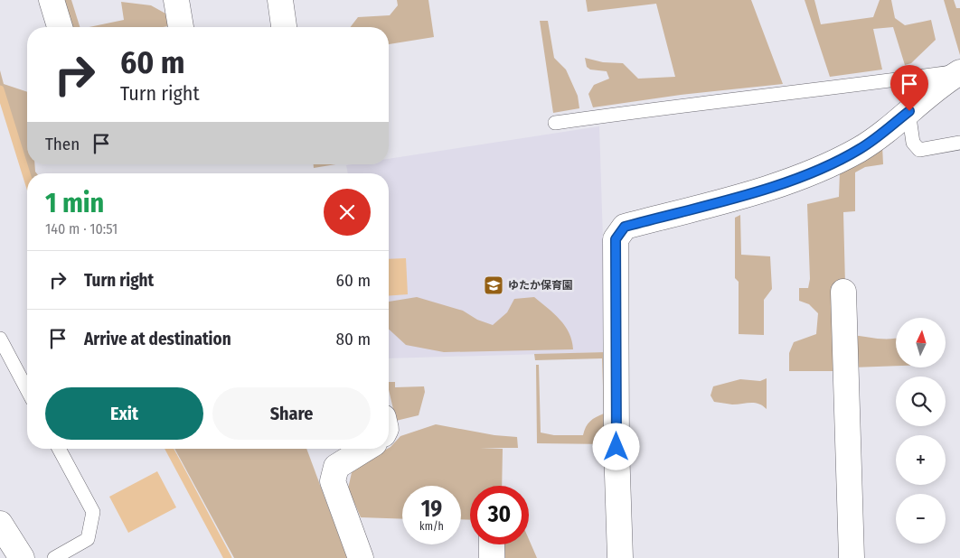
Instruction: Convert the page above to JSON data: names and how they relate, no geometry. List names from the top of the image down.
{
  "places": {
    "school or university": ["ゆたか保育園"]
  },
  "north": "top",
  "page": {
    "turn": ["60 m", "Turn right"],
    "then": "Then",
    "heading": ["1 min", "140 m · 10:51"],
    "list": [
      {
        "name": "Turn right",
        "value": "60 m"
      },
      {
        "name": "Arrive at destination",
        "value": "80 m"
      }
    ],
    "map_buttons": ["+", "−"],
    "buttons": ["Exit", "Share"],
    "speed": "19 km/h",
    "limit": "30"
  }
}
